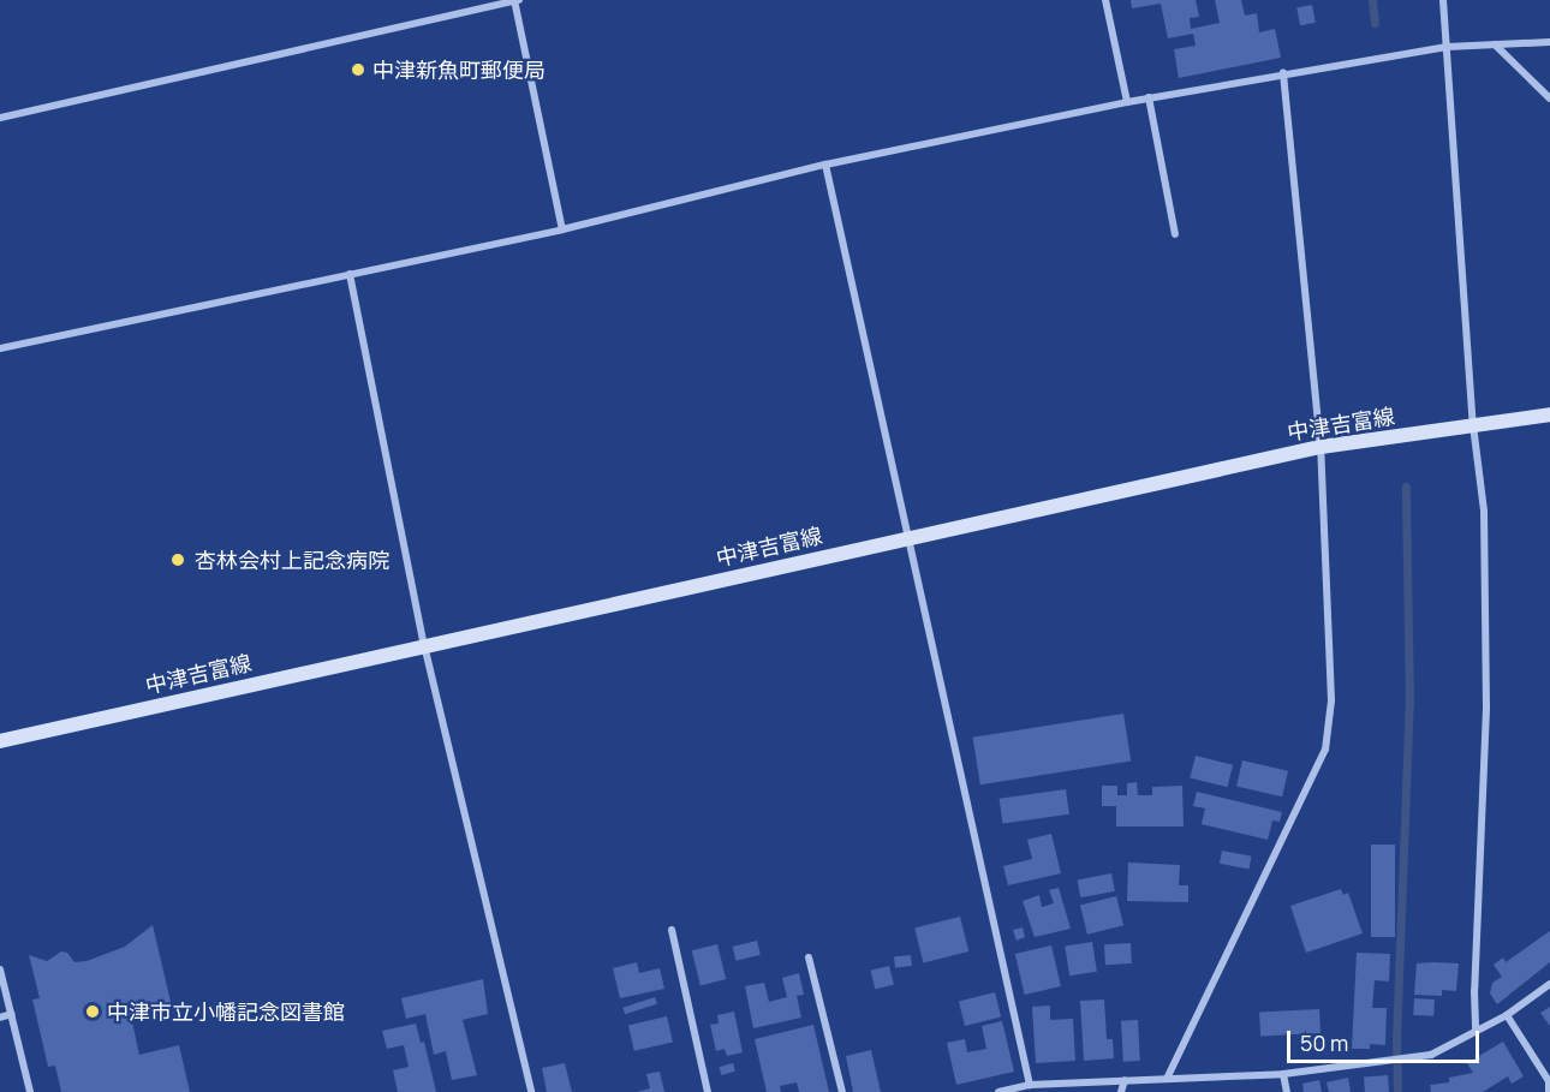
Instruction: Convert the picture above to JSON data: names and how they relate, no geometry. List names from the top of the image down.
{
  "streets": {
    "main road": ["中津吉富線"]
  },
  "places": ["中津新魚町郵便局", "杏林会村上記念病院", "中津市立小幡記念図書館"],
  "scale_bar": "50 m"
}
